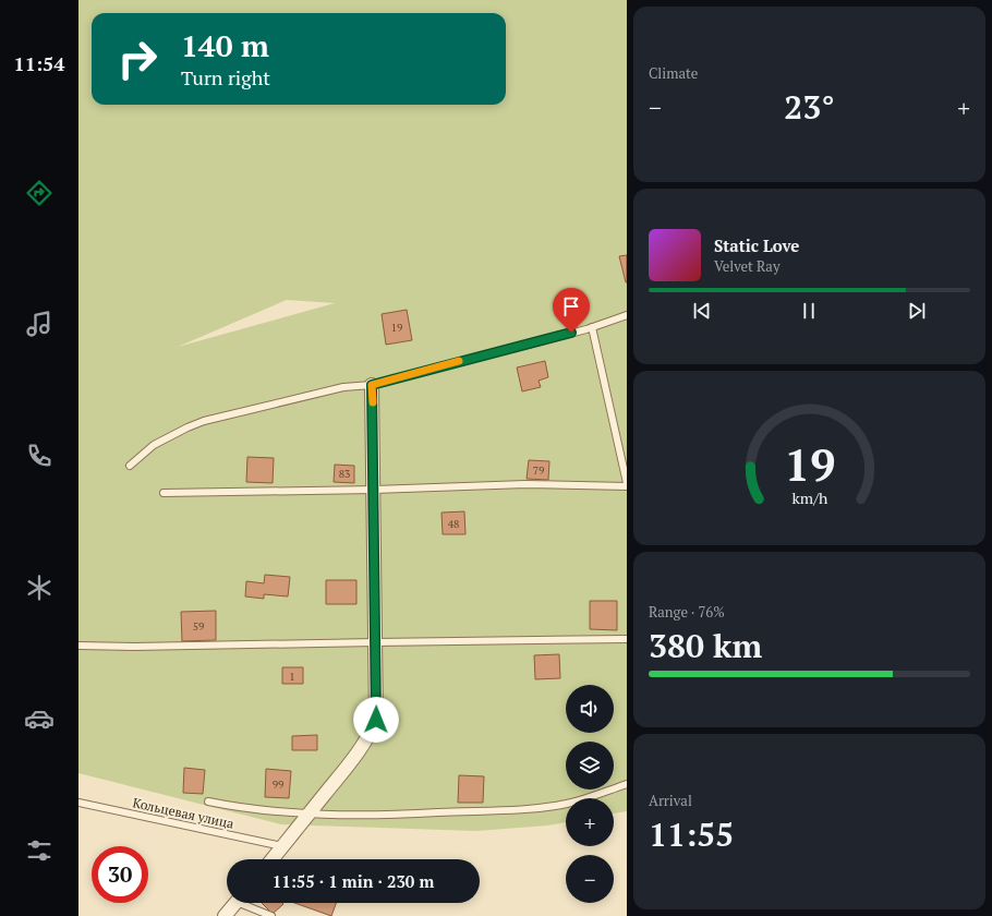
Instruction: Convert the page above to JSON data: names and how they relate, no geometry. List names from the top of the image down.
{
  "streets": {
    "lane": ["Кольцевая улица"]
  },
  "house_numbers": [
    "19",
    "79",
    "83",
    "48",
    "59",
    "1",
    "99"
  ],
  "page": {
    "tabs": "11:54",
    "tile": [
      "Climate",
      ["Range · 76%", "380 km"],
      ["Arrival", "11:55"]
    ],
    "turn": ["140 m", "Turn right"],
    "heat": ["−", "23°", "+"],
    "song": ["Static Love", "Velvet Ray"],
    "map_buttons": ["+", "−"],
    "limit": "30",
    "trip": "11:55 · 1 min · 230 m",
    "gauge": ["19", "km/h"]
  }
}
